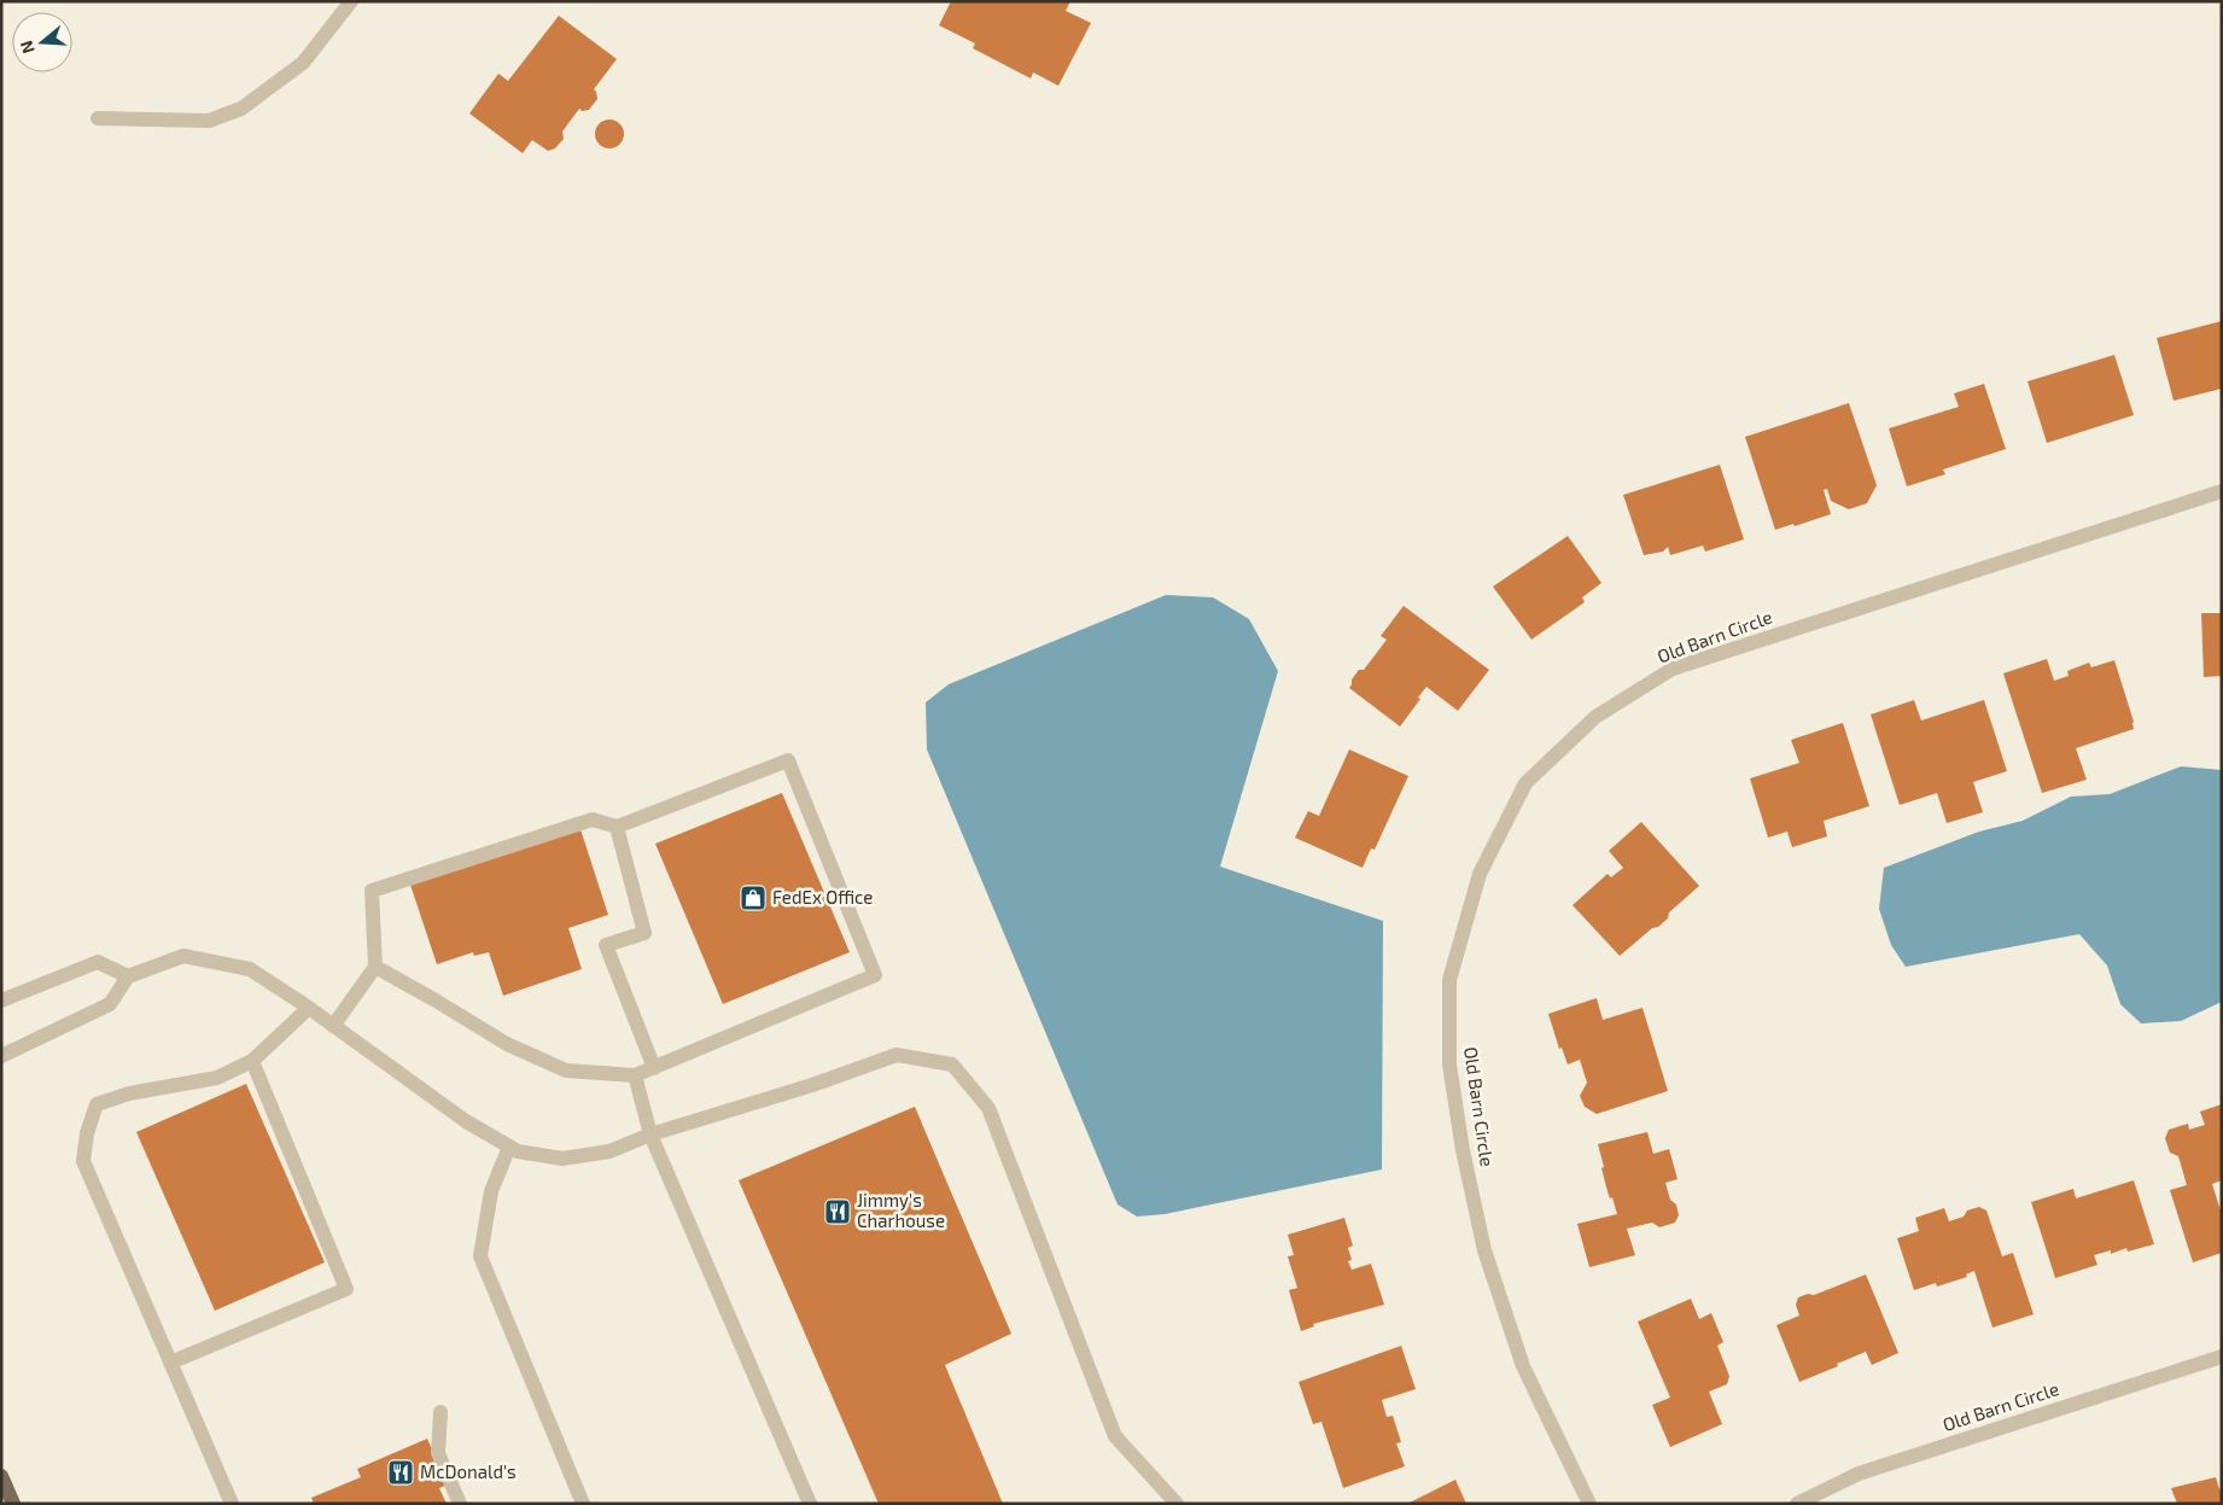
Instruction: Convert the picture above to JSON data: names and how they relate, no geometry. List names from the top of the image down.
{
  "streets": {
    "street": ["Old Barn Circle"]
  },
  "places": {
    "shop": ["FedEx Office"],
    "restaurant": ["Jimmy's Charhouse", "McDonald's"]
  },
  "north": "left"
}
